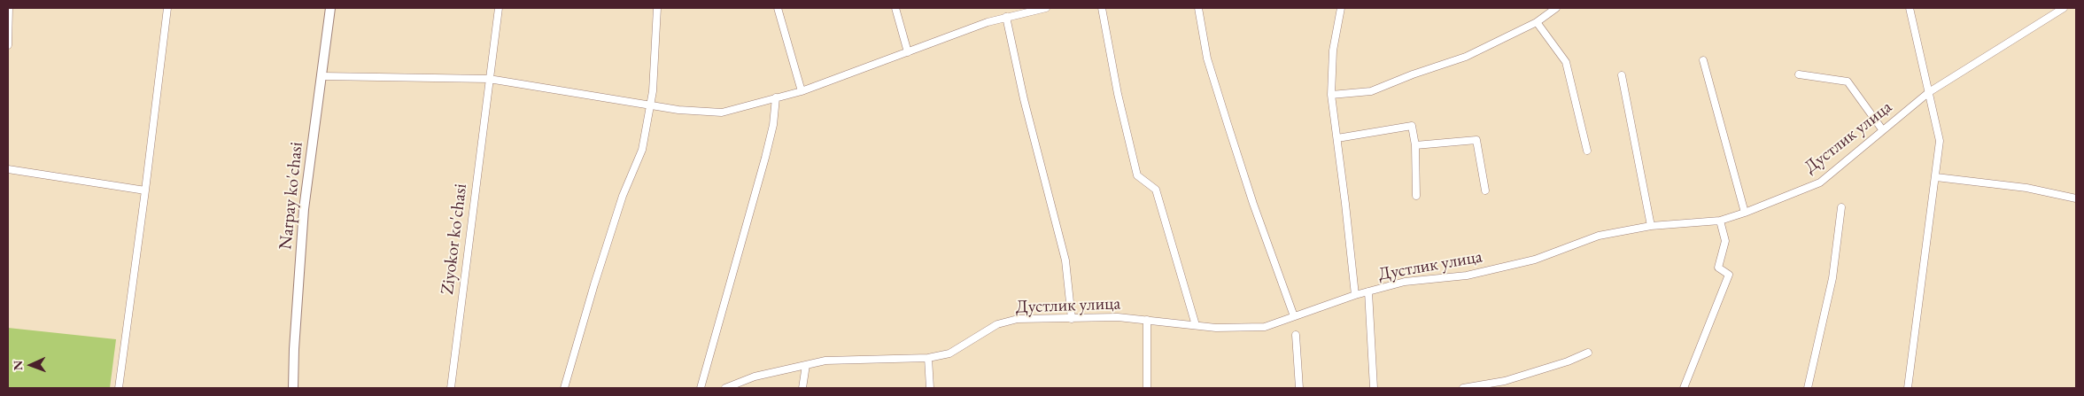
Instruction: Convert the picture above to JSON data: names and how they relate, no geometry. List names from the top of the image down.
{
  "streets": {
    "main road": ["Narpay ko'chasi"],
    "street": ["Дустлик улица", "Ziyokor ko'chasi"]
  },
  "north": "left"
}
